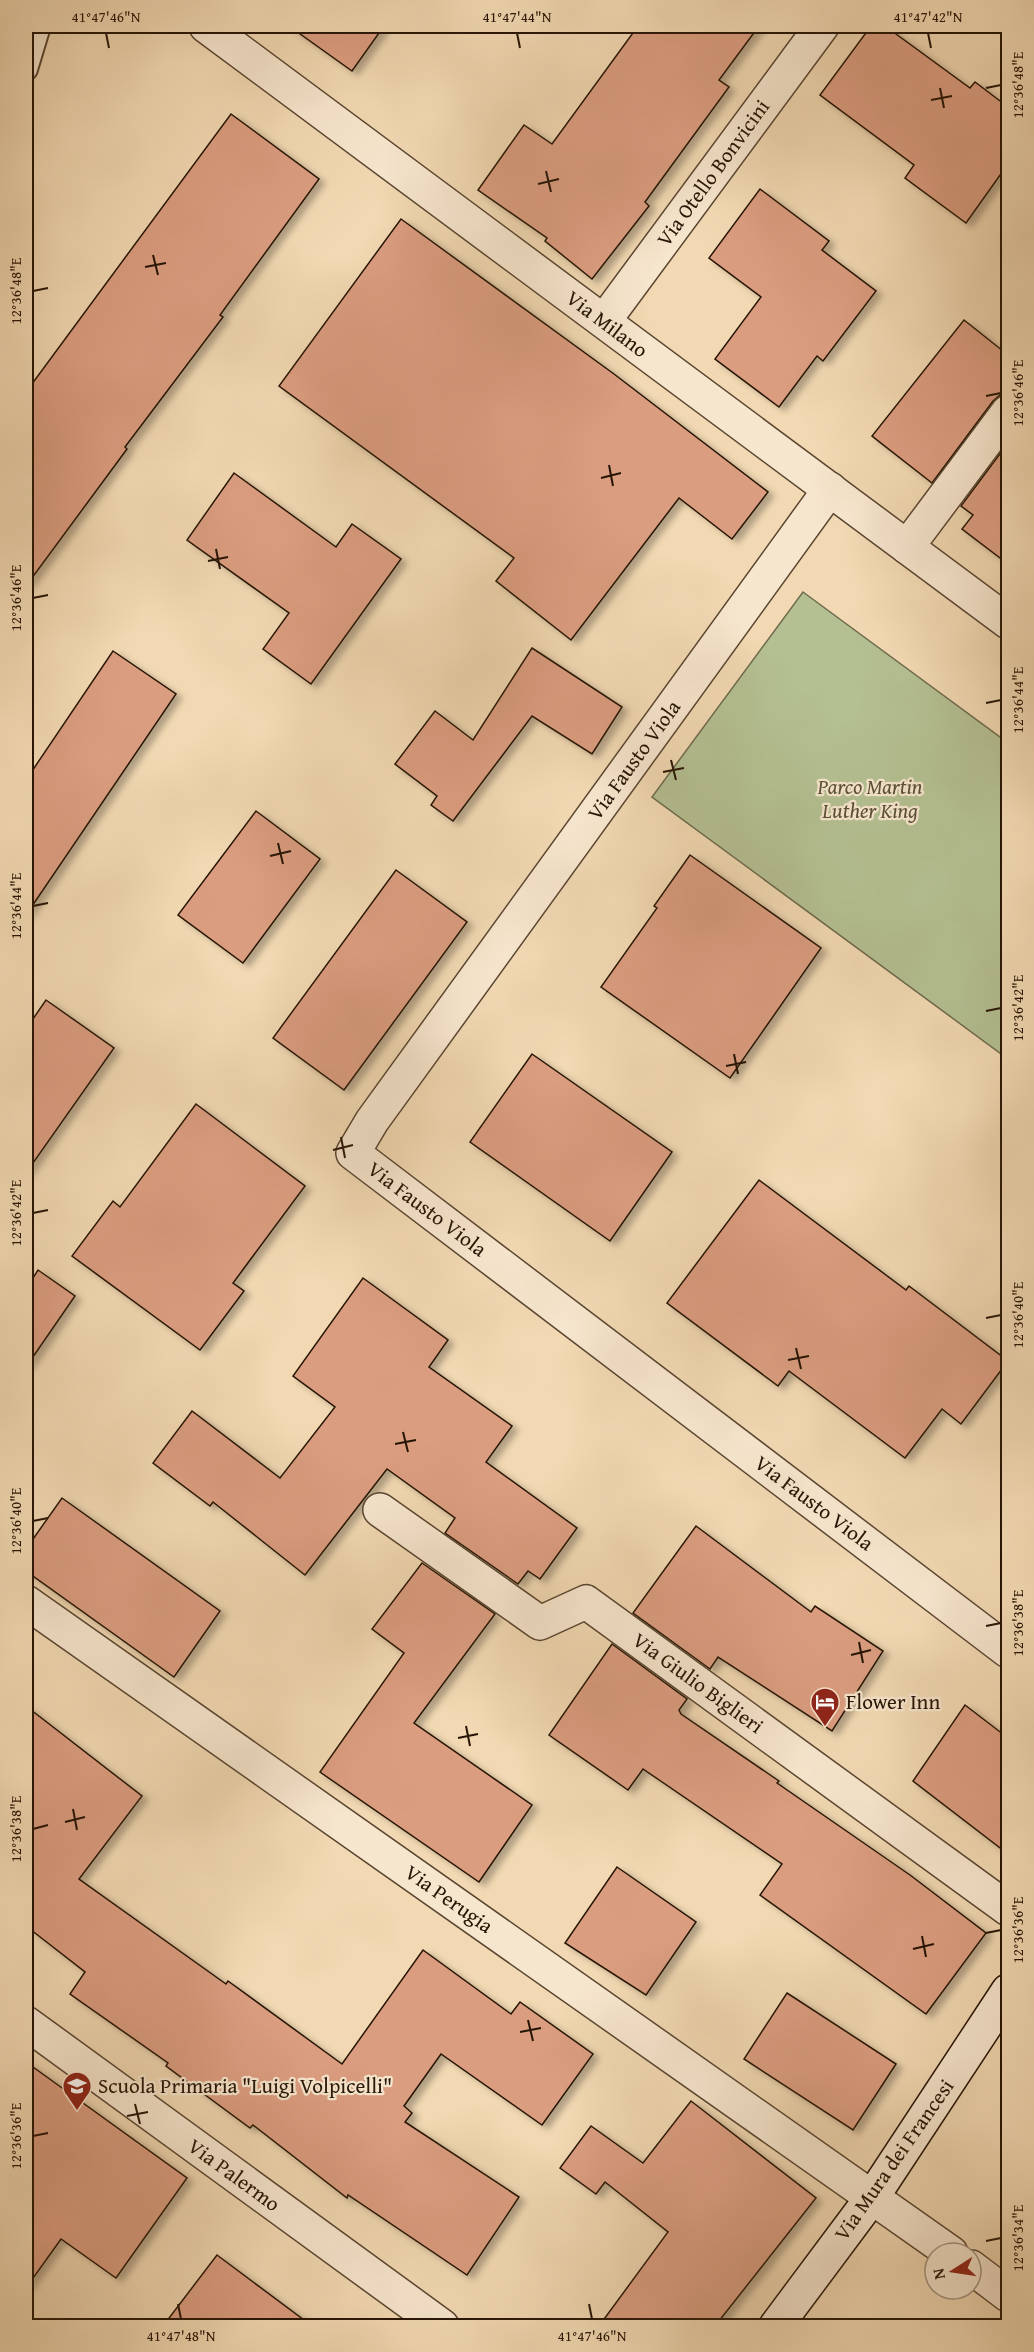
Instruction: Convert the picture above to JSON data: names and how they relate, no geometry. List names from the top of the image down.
{
  "streets": {
    "street": [
      "Via Otello Bonvicini",
      "Via Milano",
      "Via Fausto Viola",
      "Via Giulio Biglieri",
      "Via Perugia",
      "Via Mura dei Francesi",
      "Via Palermo"
    ]
  },
  "crossings": [
    ["Via Otello Bonvicini", "Via Milano"],
    ["Via Milano", "Via Fausto Viola"],
    ["Via Perugia", "Via Mura dei Francesi"]
  ],
  "parks": ["Parco Martin Luther King"],
  "places": {
    "hotel": ["Flower Inn"],
    "school or university": ["Scuola Primaria \"Luigi Volpicelli\""]
  },
  "north": "left",
  "coordinates": [
    "41°47'46\"N",
    "41°47'44\"N",
    "41°47'42\"N",
    "12°36'48\"E",
    "12°36'46\"E",
    "12°36'44\"E",
    "12°36'42\"E",
    "12°36'40\"E",
    "12°36'38\"E",
    "12°36'36\"E",
    "12°36'34\"E",
    "41°47'48\"N"
  ]
}
